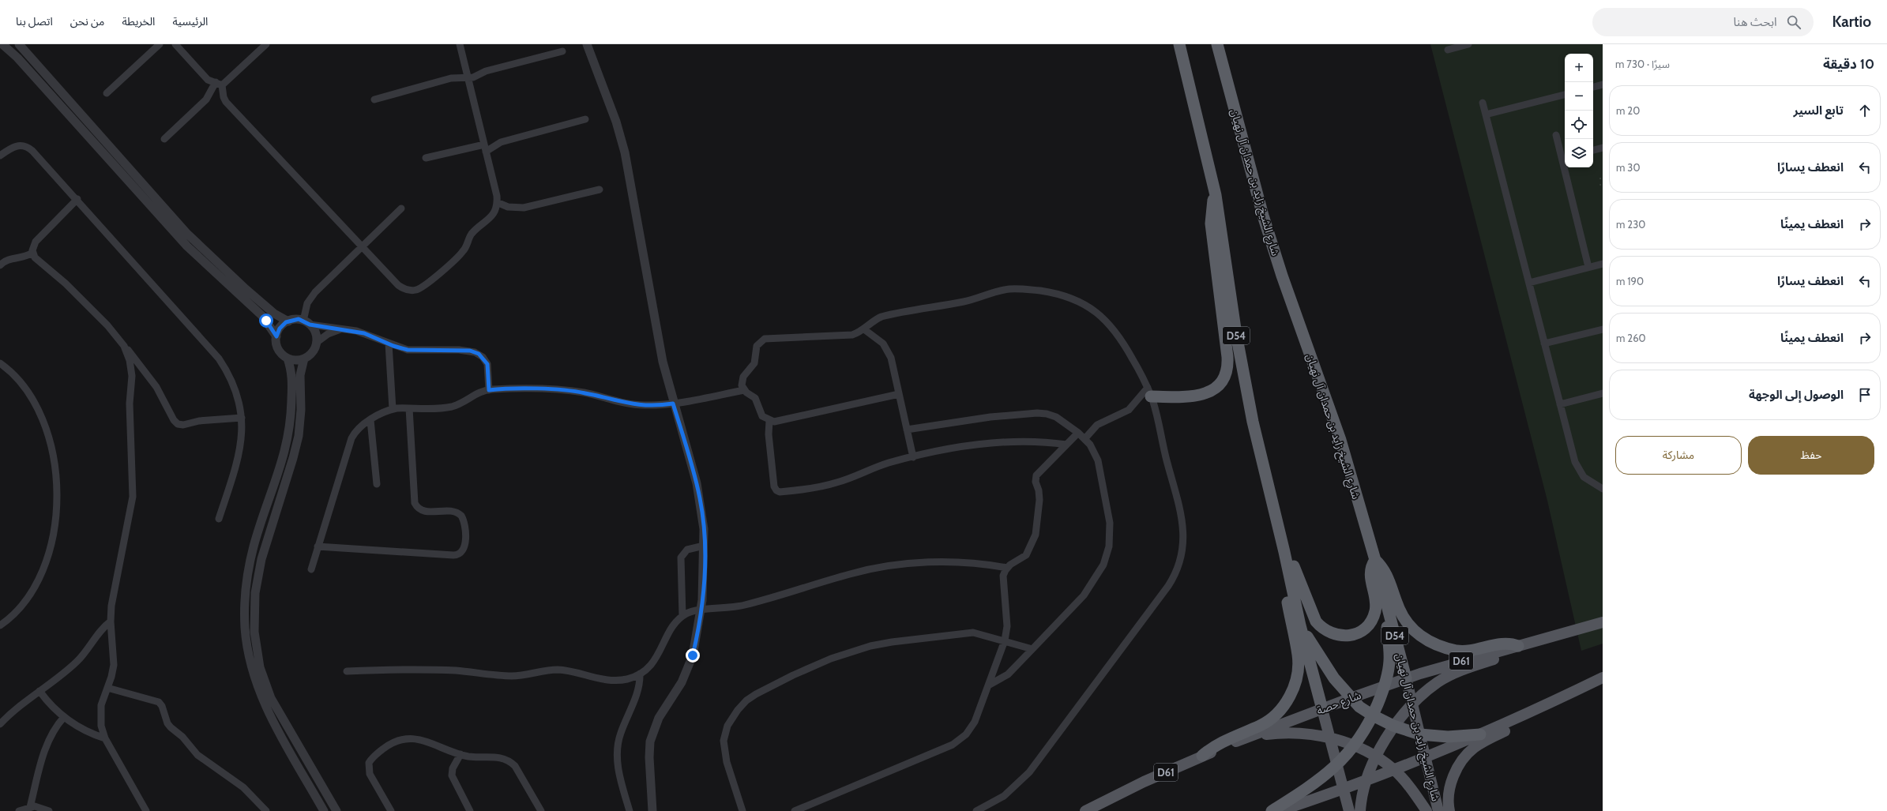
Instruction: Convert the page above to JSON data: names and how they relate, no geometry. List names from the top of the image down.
{
  "streets": {
    "highway": ["شارع الشيخ زايد بن حمدان آل نهيان", "D54"],
    "main road": ["D61", "شارع حصة"]
  },
  "crossings": [
    ["شارع الشيخ زايد بن حمدان آل نهيان", "شارع حصة"],
    ["D54", "شارع حصة"]
  ],
  "page": {
    "header": "Kartio",
    "search": "ابحث هنا",
    "nav": [
      "الرئيسية",
      "الخريطة",
      "من نحن",
      "اتصل بنا"
    ],
    "heading": ["10 دقيقة", "سيرًا · 730 m"],
    "map_buttons": ["+", "−"],
    "list": [
      ["تابع السير", "20 m"],
      ["انعطف يسارًا", "30 m"],
      ["انعطف يمينًا", "230 m"],
      ["انعطف يسارًا", "190 m"],
      ["انعطف يمينًا", "260 m"],
      "الوصول إلى الوجهة"
    ],
    "buttons": ["حفظ", "مشاركة"]
  }
}
